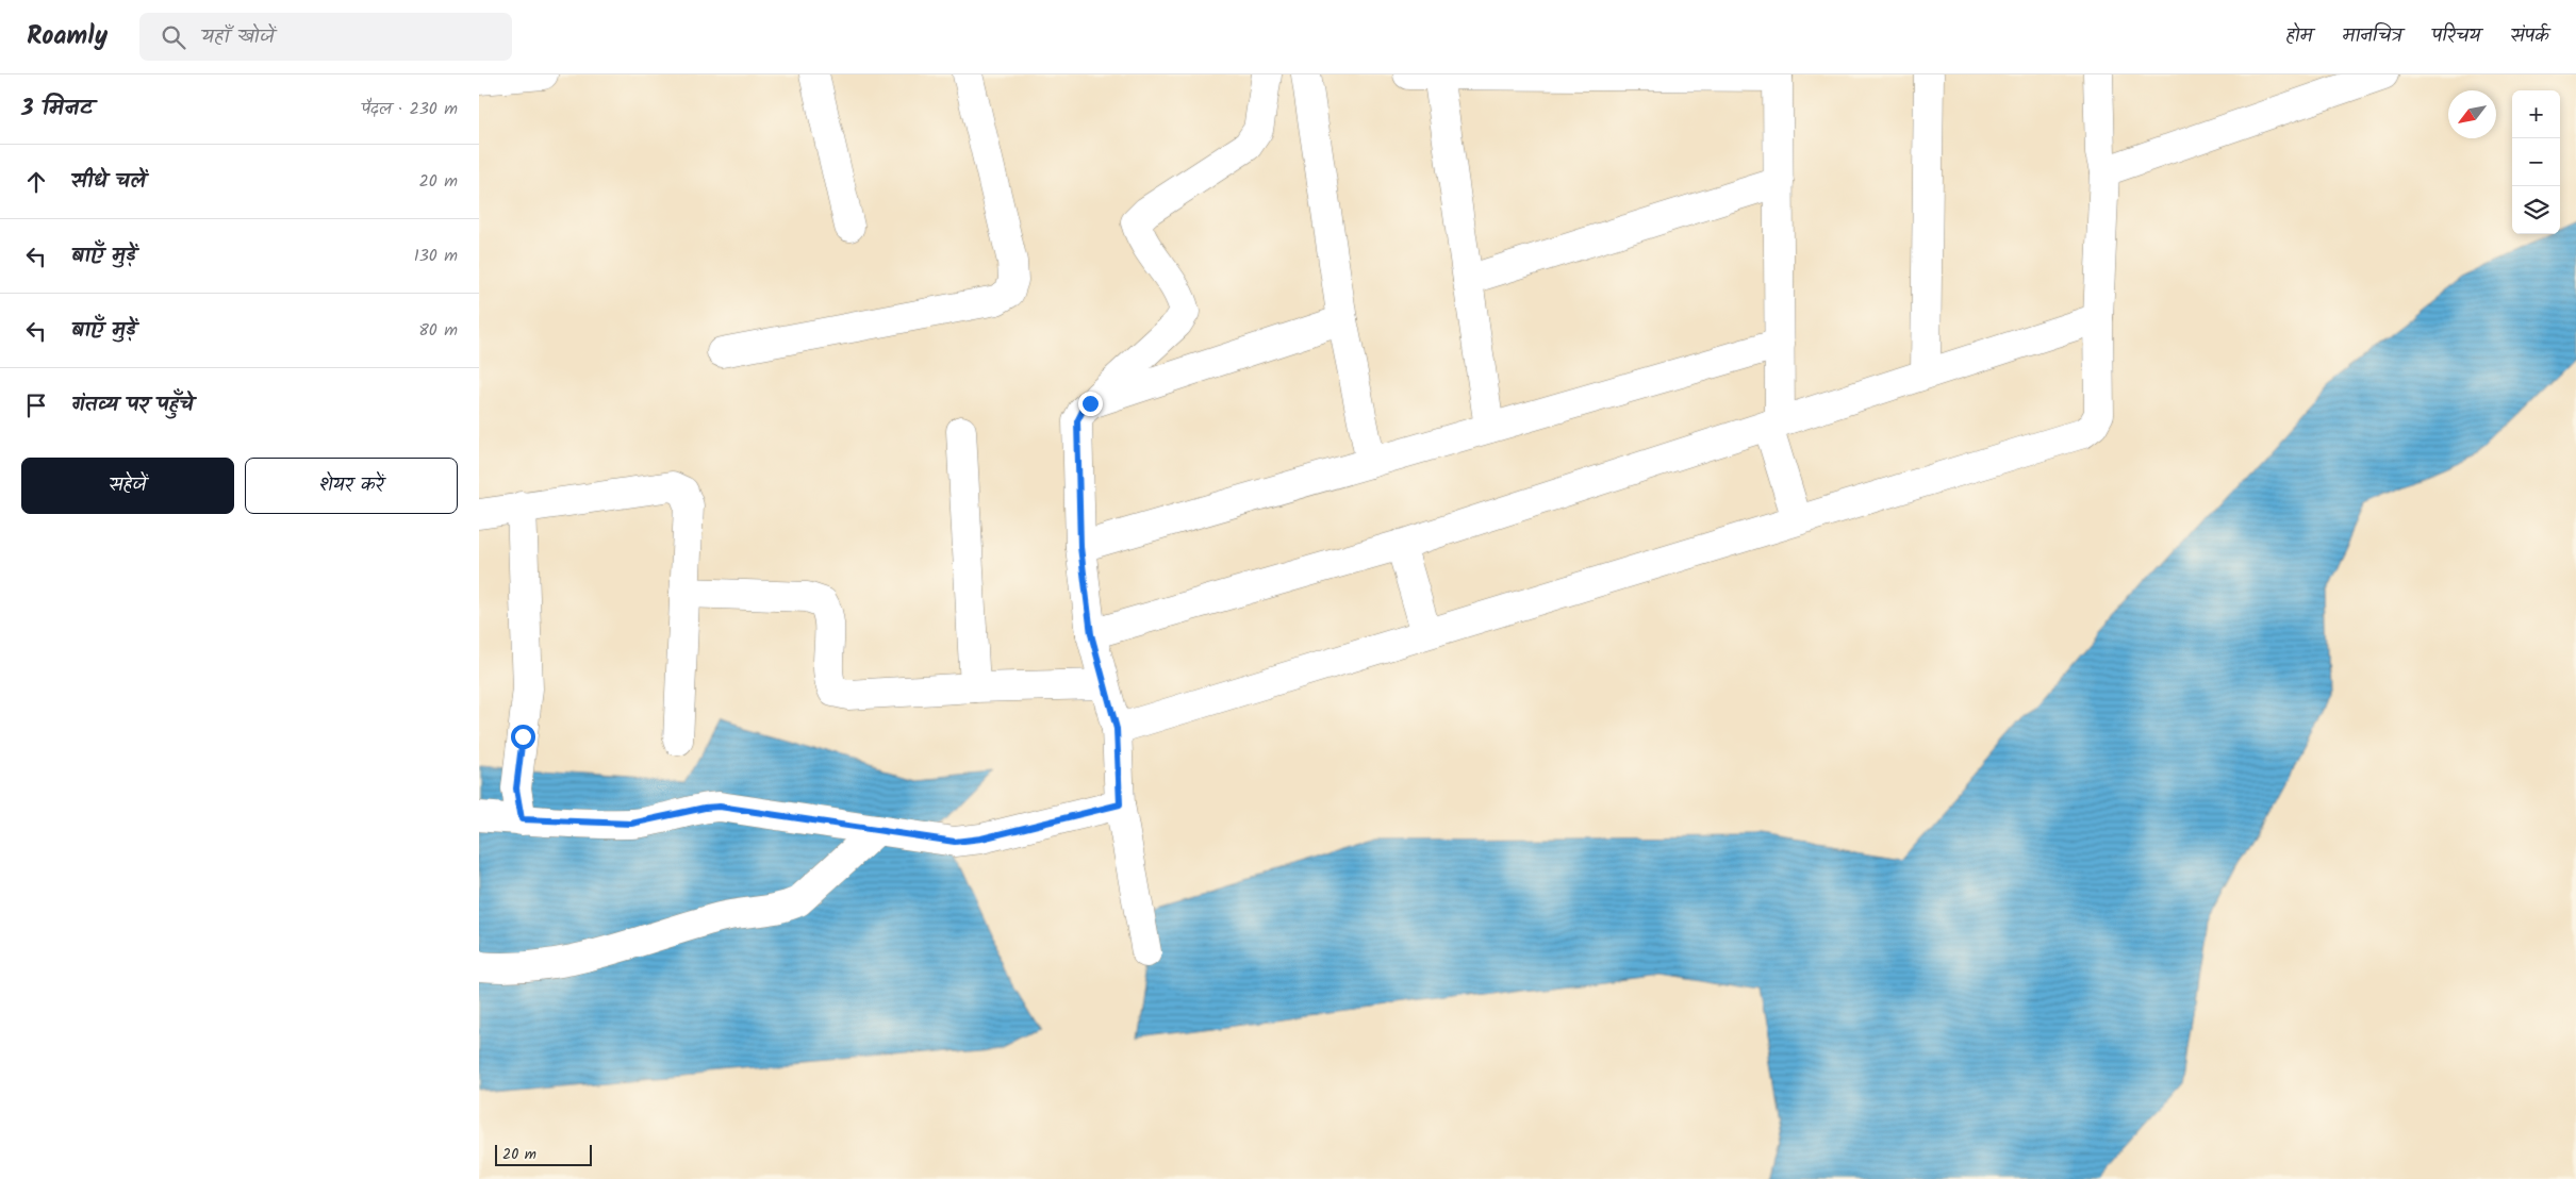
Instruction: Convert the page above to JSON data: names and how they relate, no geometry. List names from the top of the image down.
{
  "scale_bar": "20 m",
  "north": "bottom left",
  "page": {
    "header": "Roamly",
    "search": "यहाँ खोजें",
    "nav": [
      "होम",
      "मानचित्र",
      "परिचय",
      "संपर्क"
    ],
    "heading": ["3 मिनट", "पैदल · 230 m"],
    "map_buttons": ["+", "−"],
    "list": [
      ["सीधे चलें", "20 m"],
      ["बाएँ मुड़ें", "130 m"],
      ["बाएँ मुड़ें", "80 m"],
      "गंतव्य पर पहुँचे"
    ],
    "buttons": ["सहेजें", "शेयर करें"],
    "scale": "20 m"
  }
}
